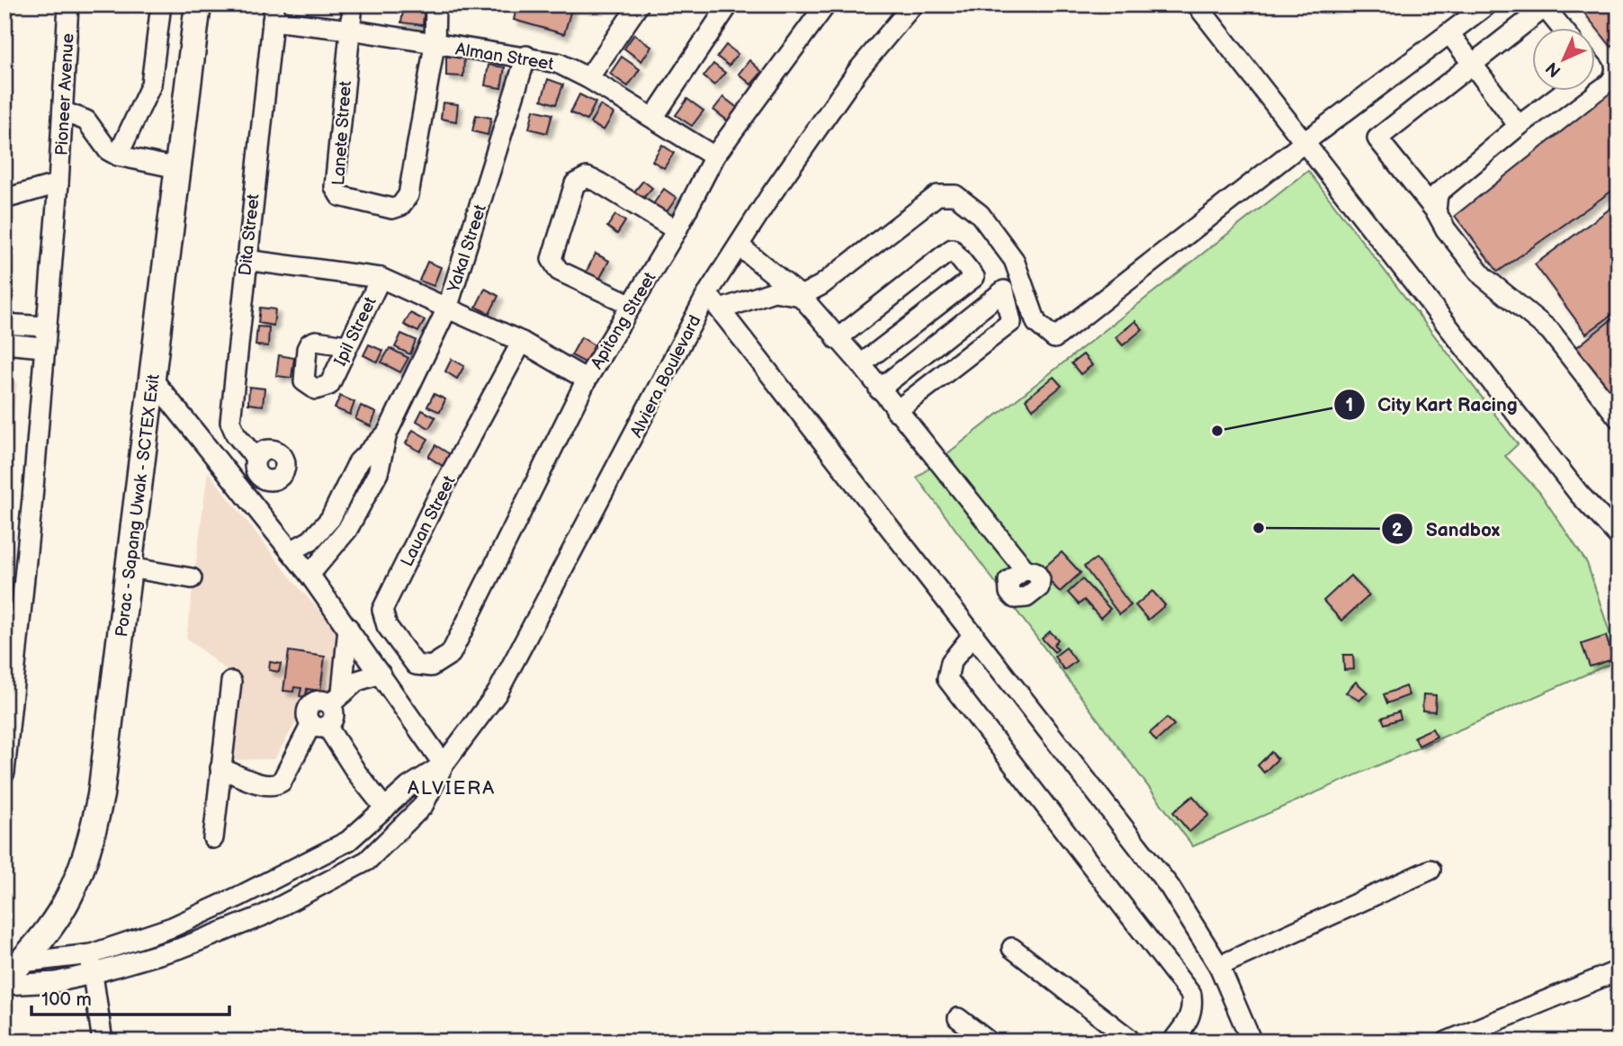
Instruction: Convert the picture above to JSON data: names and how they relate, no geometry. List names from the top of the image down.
{
  "streets": {
    "main road": ["Porac - Sapang Uwak - SCTEX Exit"],
    "street": [
      "Alman Street",
      "Pioneer Avenue",
      "Lanete Street",
      "Dita Street",
      "Yakal Street",
      "Apitong Street",
      "Ipil Street",
      "Alviera Boulevard",
      "Lauan Street"
    ]
  },
  "crossings": [
    ["Alman Street", "Lanete Street"],
    ["Alman Street", "Dita Street"],
    ["Alman Street", "Yakal Street"],
    ["Alman Street", "Apitong Street"],
    ["Apitong Street", "Lauan Street"]
  ],
  "districts": ["ALVIERA"],
  "places": ["City Kart Racing", "Sandbox"],
  "scale_bar": "100 m",
  "north": "bottom left"
}
